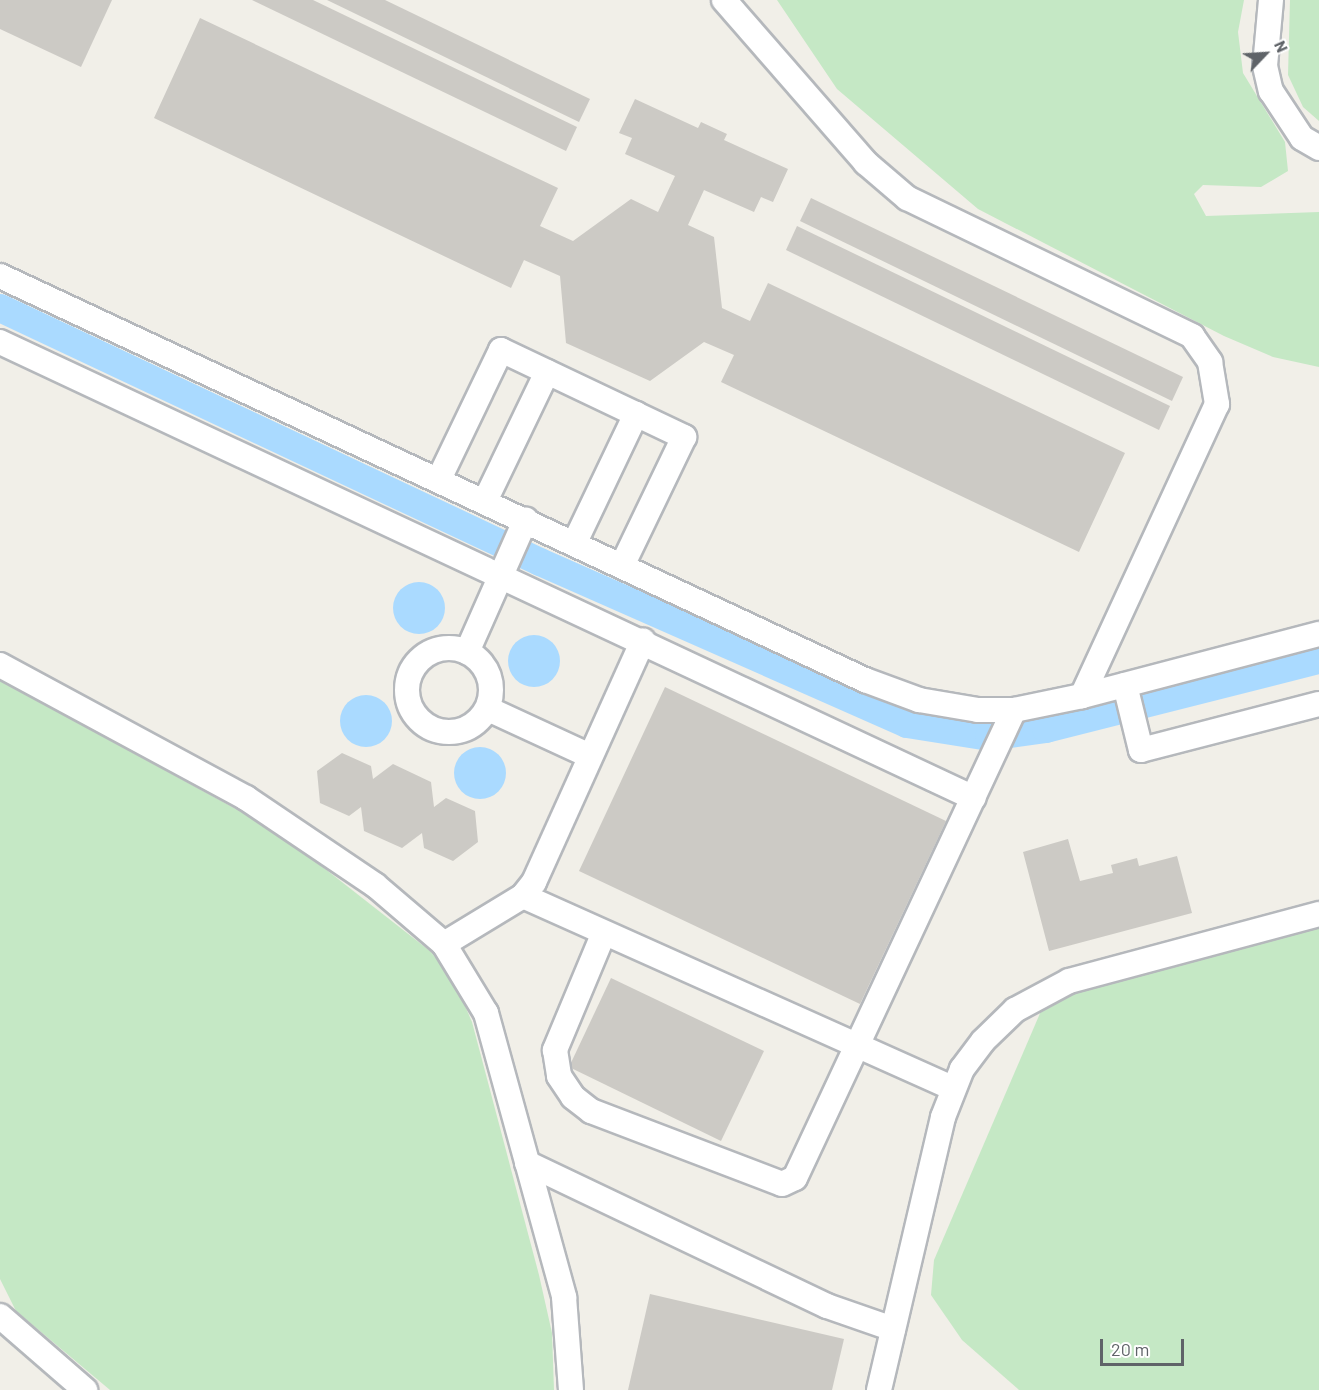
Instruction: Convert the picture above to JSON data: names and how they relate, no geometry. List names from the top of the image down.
{
  "scale_bar": "20 m",
  "north": "top right"
}
